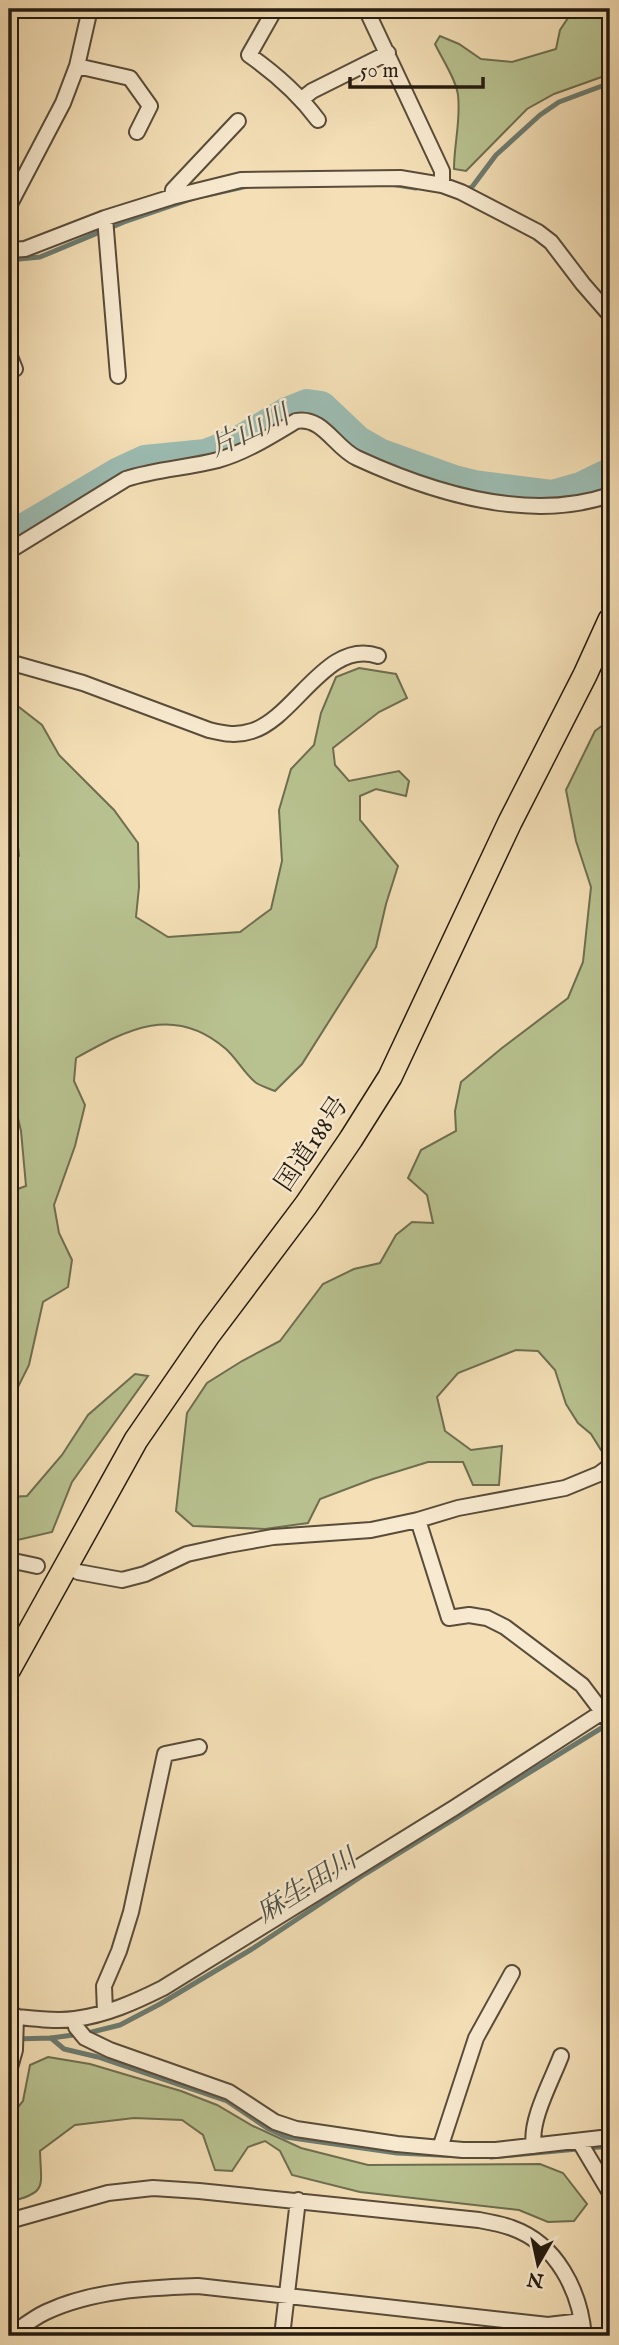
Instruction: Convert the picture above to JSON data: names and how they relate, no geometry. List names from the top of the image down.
{
  "streets": {
    "highway": ["国道188号"]
  },
  "water": ["片山川", "麻生田川"],
  "scale_bar": "50 m",
  "north": "bottom"
}
